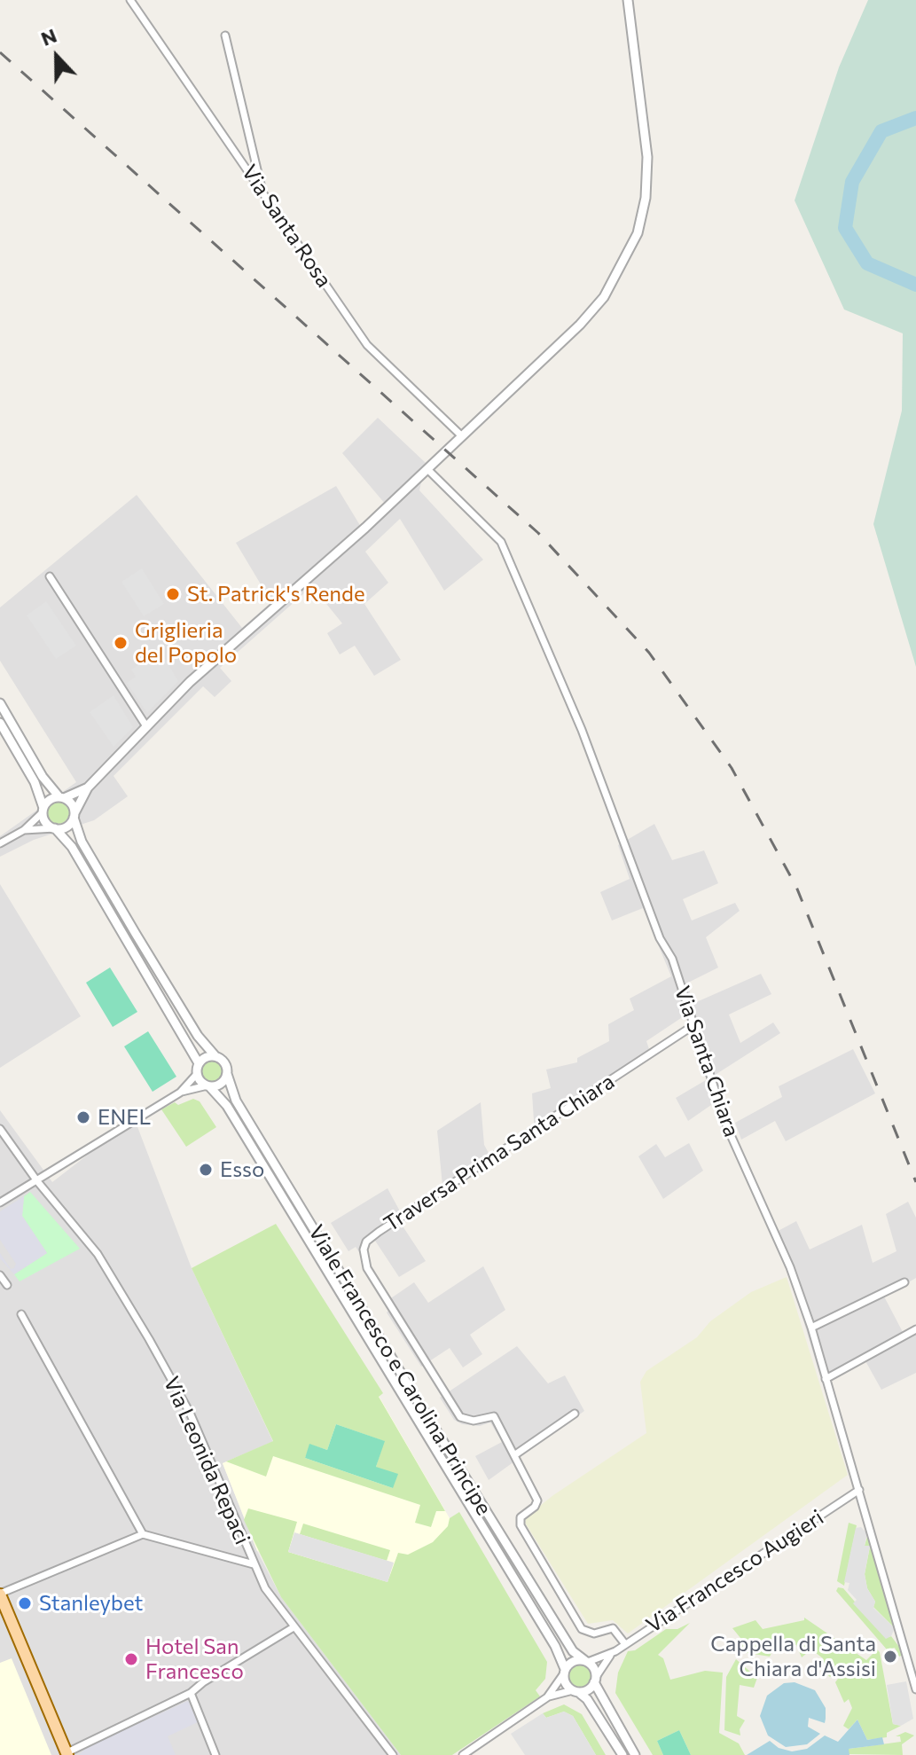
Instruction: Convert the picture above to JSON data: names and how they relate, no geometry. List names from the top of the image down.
{
  "streets": {
    "street": [
      "Via Santa Rosa",
      "Via Santa Chiara",
      "Traversa Prima Santa Chiara",
      "Viale Francesco e Carolina Principe",
      "Via Leonida Repaci",
      "Via Francesco Augieri"
    ]
  },
  "crossings": [
    ["Via Santa Chiara", "Traversa Prima Santa Chiara"],
    ["Via Santa Chiara", "Via Francesco Augieri"],
    ["Traversa Prima Santa Chiara", "Via Francesco Augieri"],
    ["Viale Francesco e Carolina Principe", "Via Francesco Augieri"]
  ],
  "places": [
    "St. Patrick's Rende",
    "Griglieria del Popolo",
    "ENEL",
    "Esso",
    "Stanleybet",
    "Cappella di Santa Chiara d'Assisi",
    "Hotel San Francesco"
  ],
  "north": "top"
}
